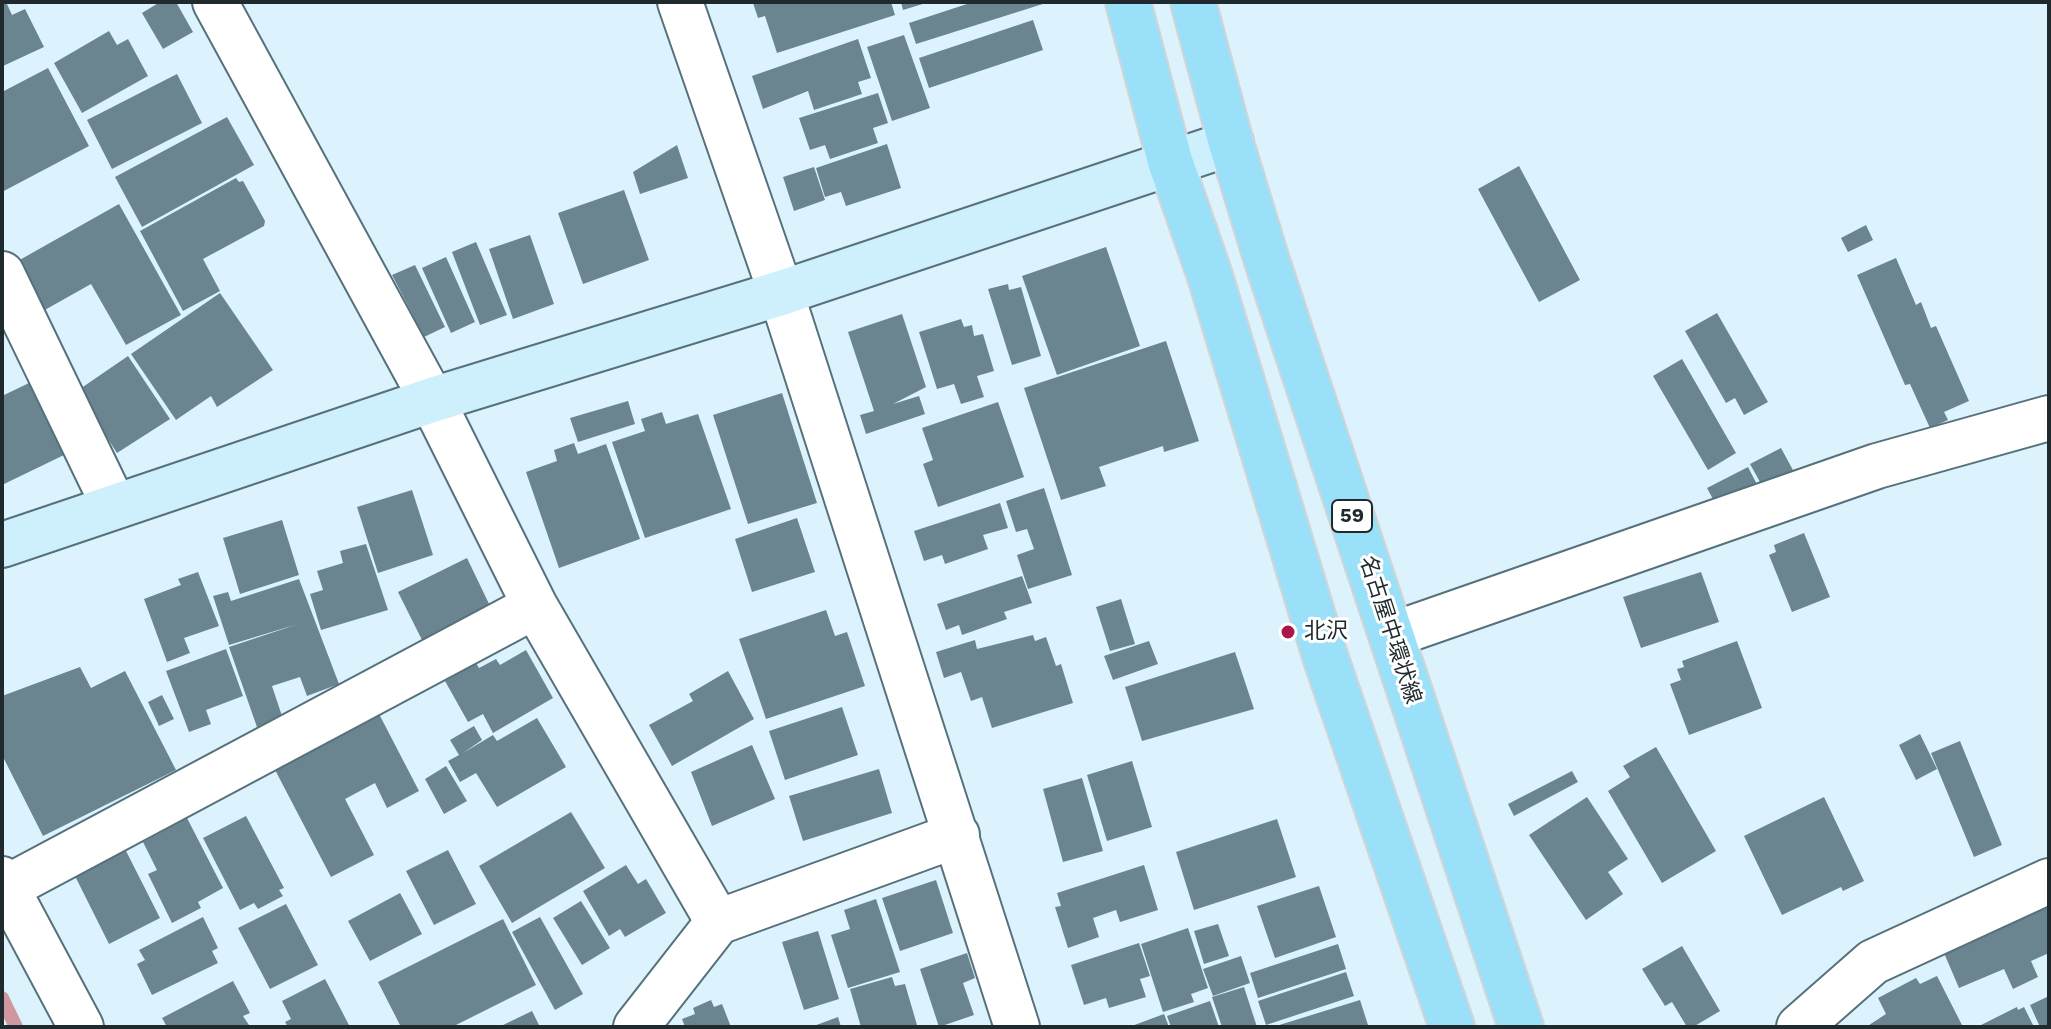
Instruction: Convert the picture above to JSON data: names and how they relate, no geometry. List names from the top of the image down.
{
  "streets": {
    "main road": ["59", "名古屋中環状線"]
  },
  "places": ["北沢"]
}
